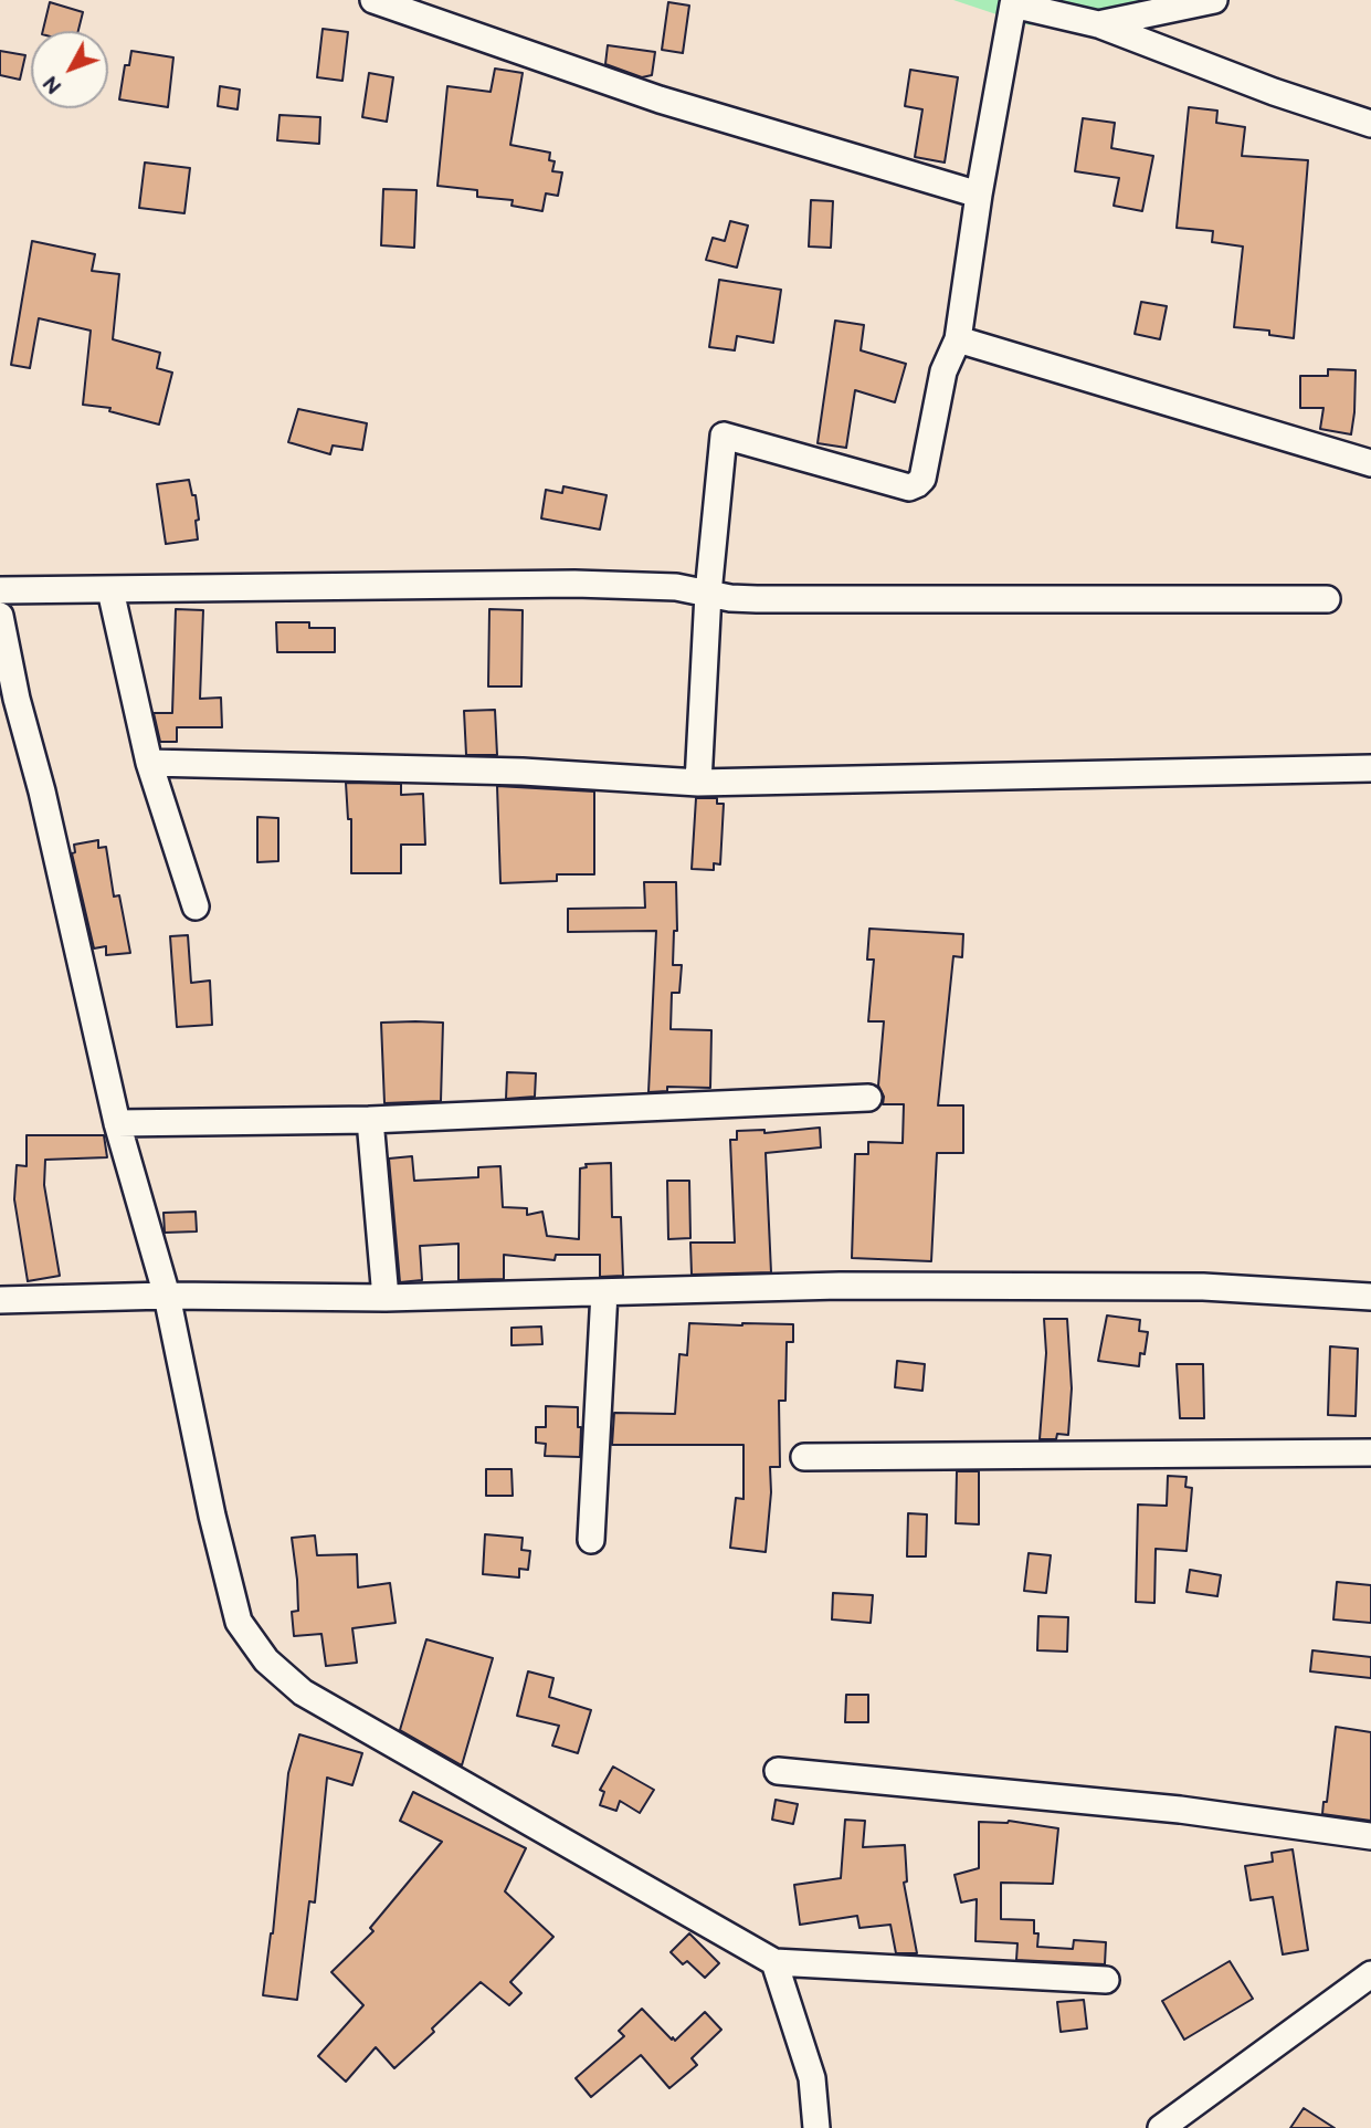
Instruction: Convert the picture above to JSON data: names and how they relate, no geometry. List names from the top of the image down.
{
  "north": "bottom left"
}
